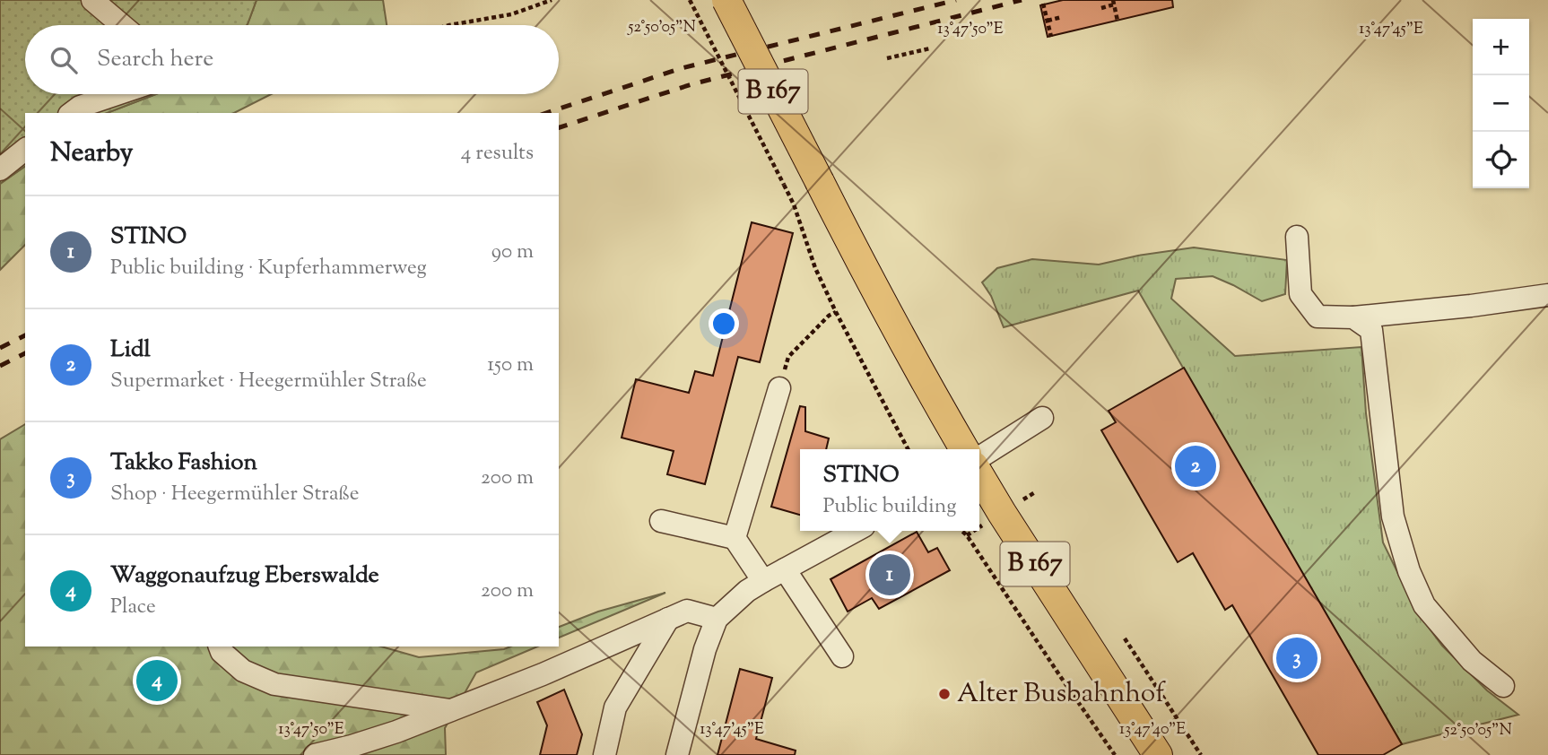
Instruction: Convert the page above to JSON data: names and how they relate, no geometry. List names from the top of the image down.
{
  "streets": {
    "main road": ["B 167"]
  },
  "places": ["Alter Busbahnhof"],
  "page": {
    "map_buttons": ["+", "−"],
    "search": "Search here",
    "heading": ["Nearby", "4 results"],
    "list": [
      {
        "mark": "1",
        "name": "STINO",
        "note": "Public building · Kupferhammerweg",
        "value": "90 m"
      },
      {
        "mark": "2",
        "name": "Lidl",
        "note": "Supermarket · Heegermühler Straße",
        "value": "150 m"
      },
      {
        "mark": "3",
        "name": "Takko Fashion",
        "note": "Shop · Heegermühler Straße",
        "value": "200 m"
      },
      {
        "mark": "4",
        "name": "Waggonaufzug Eberswalde",
        "note": "Place",
        "value": "200 m"
      }
    ],
    "pins": [
      "2",
      "1",
      "3",
      "4"
    ],
    "popup": ["STINO", "Public building"]
  },
  "coordinates": [
    "52°50'05\"N",
    "13°47'50\"E",
    "13°47'45\"E",
    "13°47'40\"E"
  ]
}
